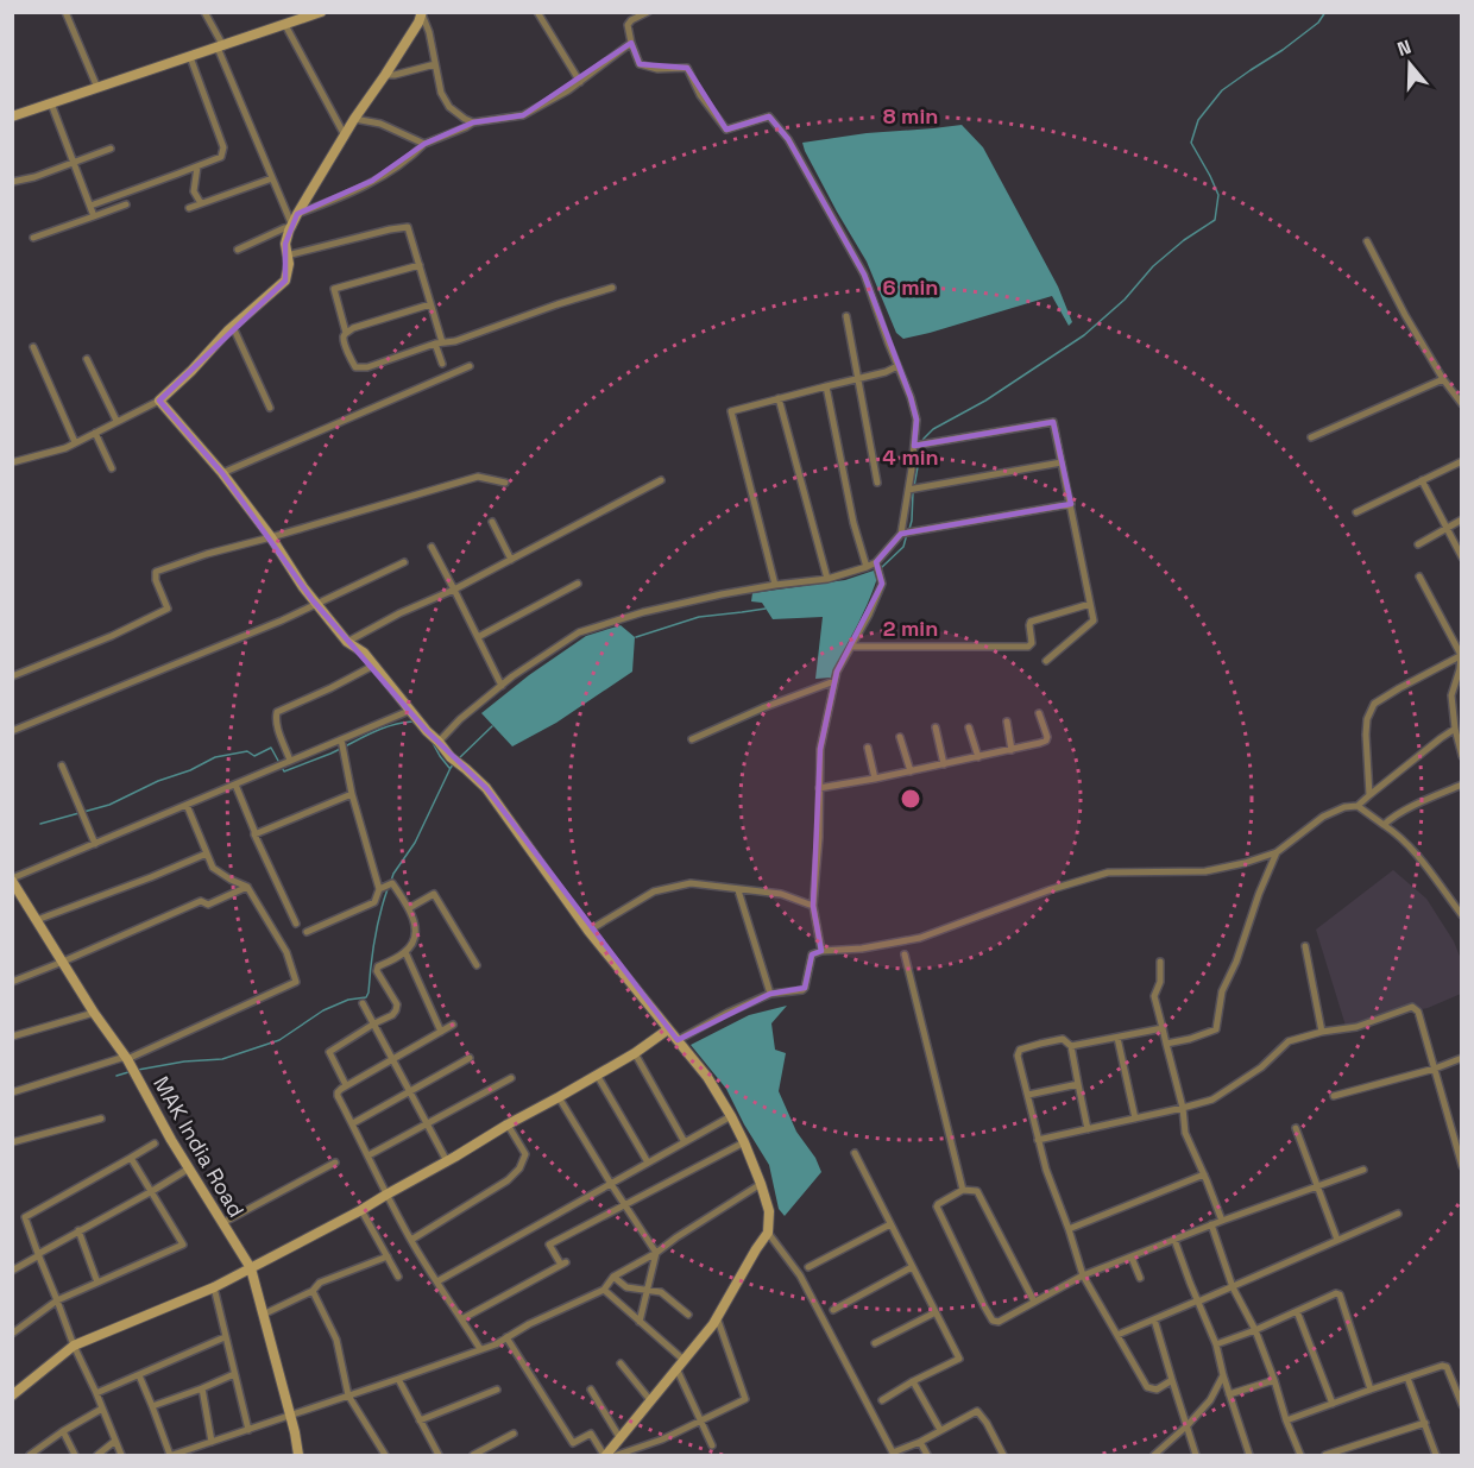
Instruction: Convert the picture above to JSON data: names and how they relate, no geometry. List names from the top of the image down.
{
  "streets": {
    "street": ["MAK India Road"]
  },
  "north": "top",
  "rings": [
    "8 min",
    "6 min",
    "4 min",
    "2 min"
  ]
}
